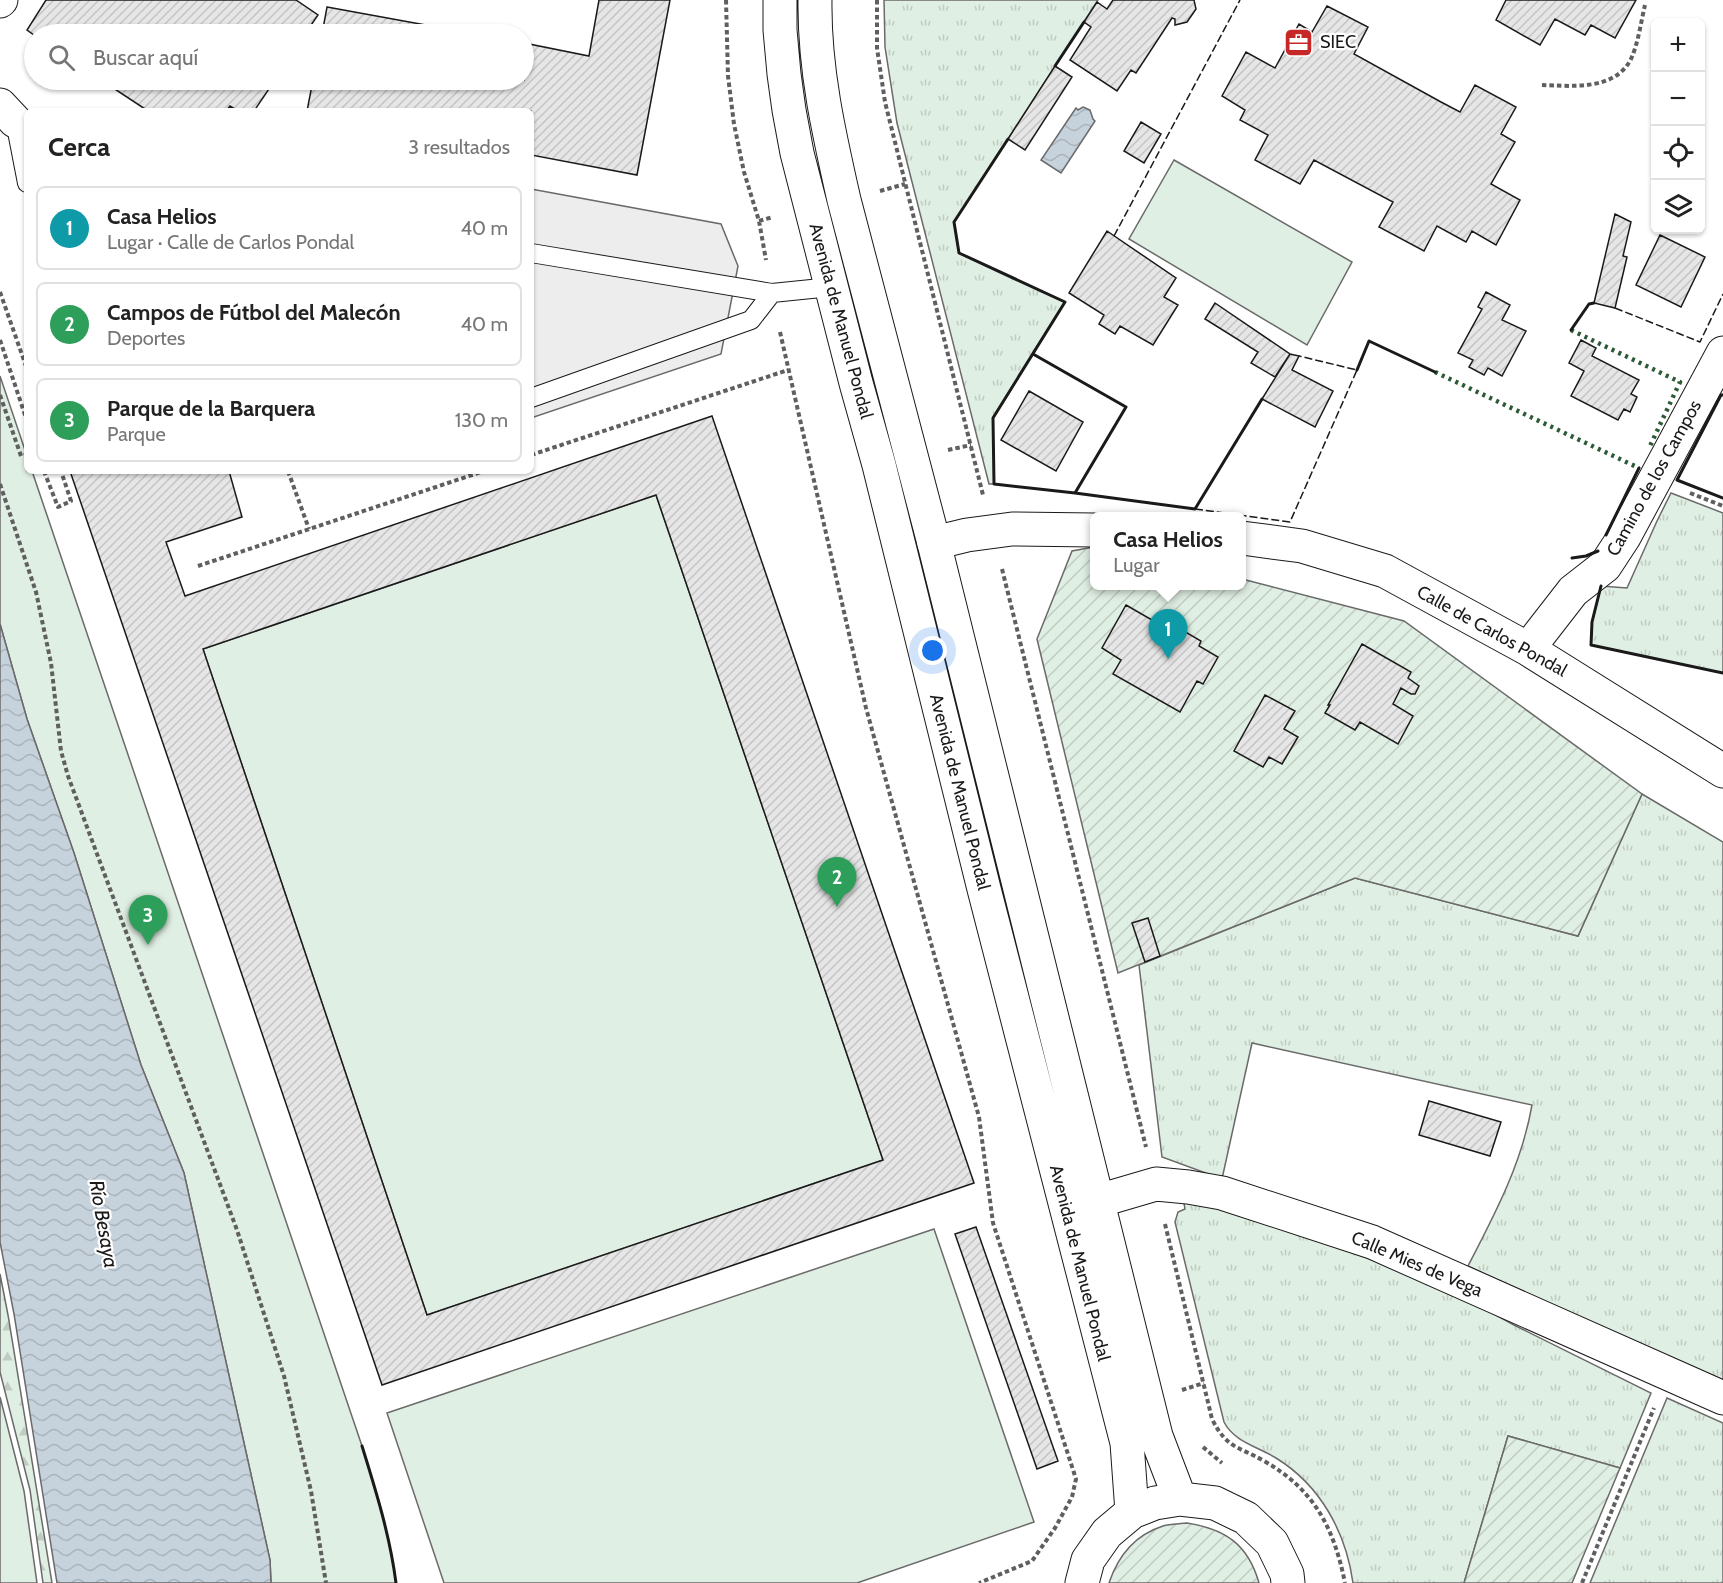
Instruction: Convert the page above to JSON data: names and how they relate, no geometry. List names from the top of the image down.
{
  "streets": {
    "main road": [
      "Avenida de Manuel Pondal",
      "Camino de los Campos",
      "Calle de Carlos Pondal",
      "Calle Mies de Vega"
    ]
  },
  "crossings": [
    ["Avenida de Manuel Pondal", "Calle Mies de Vega"],
    ["Camino de los Campos", "Calle de Carlos Pondal"]
  ],
  "water": ["Río Besaya"],
  "places": {
    "office": ["SIEC"]
  },
  "page": {
    "map_buttons": ["+", "−"],
    "search": "Buscar aquí",
    "heading": ["Cerca", "3 resultados"],
    "list": [
      {
        "mark": "1",
        "name": "Casa Helios",
        "note": "Lugar · Calle de Carlos Pondal",
        "value": "40 m"
      },
      {
        "mark": "2",
        "name": "Campos de Fútbol del Malecón",
        "note": "Deportes",
        "value": "40 m"
      },
      {
        "mark": "3",
        "name": "Parque de la Barquera",
        "note": "Parque",
        "value": "130 m"
      }
    ],
    "popup": ["Casa Helios", "Lugar"],
    "pins": ["1", "2", "3"]
  }
}
